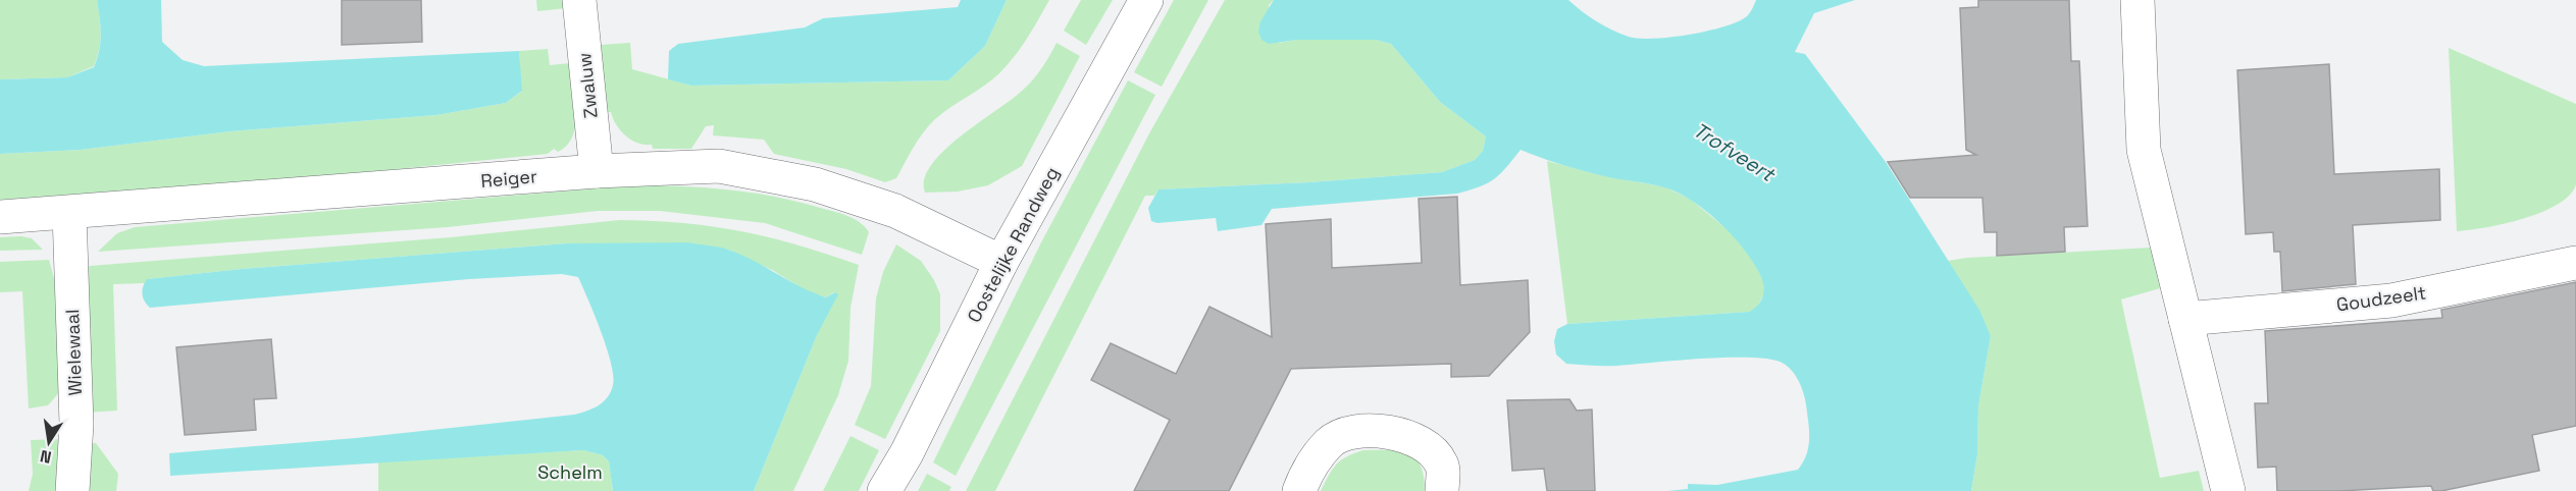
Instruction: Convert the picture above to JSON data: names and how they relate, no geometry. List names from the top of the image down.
{
  "streets": {
    "street": [
      "Zwaluw",
      "Reiger",
      "Oostelijke Randweg",
      "Goudzeelt",
      "Wielewaal"
    ]
  },
  "crossings": [
    ["Zwaluw", "Reiger"],
    ["Reiger", "Oostelijke Randweg"],
    ["Reiger", "Wielewaal"]
  ],
  "water": ["Trofveert"],
  "parks": ["Schelm"],
  "north": "bottom"
}
